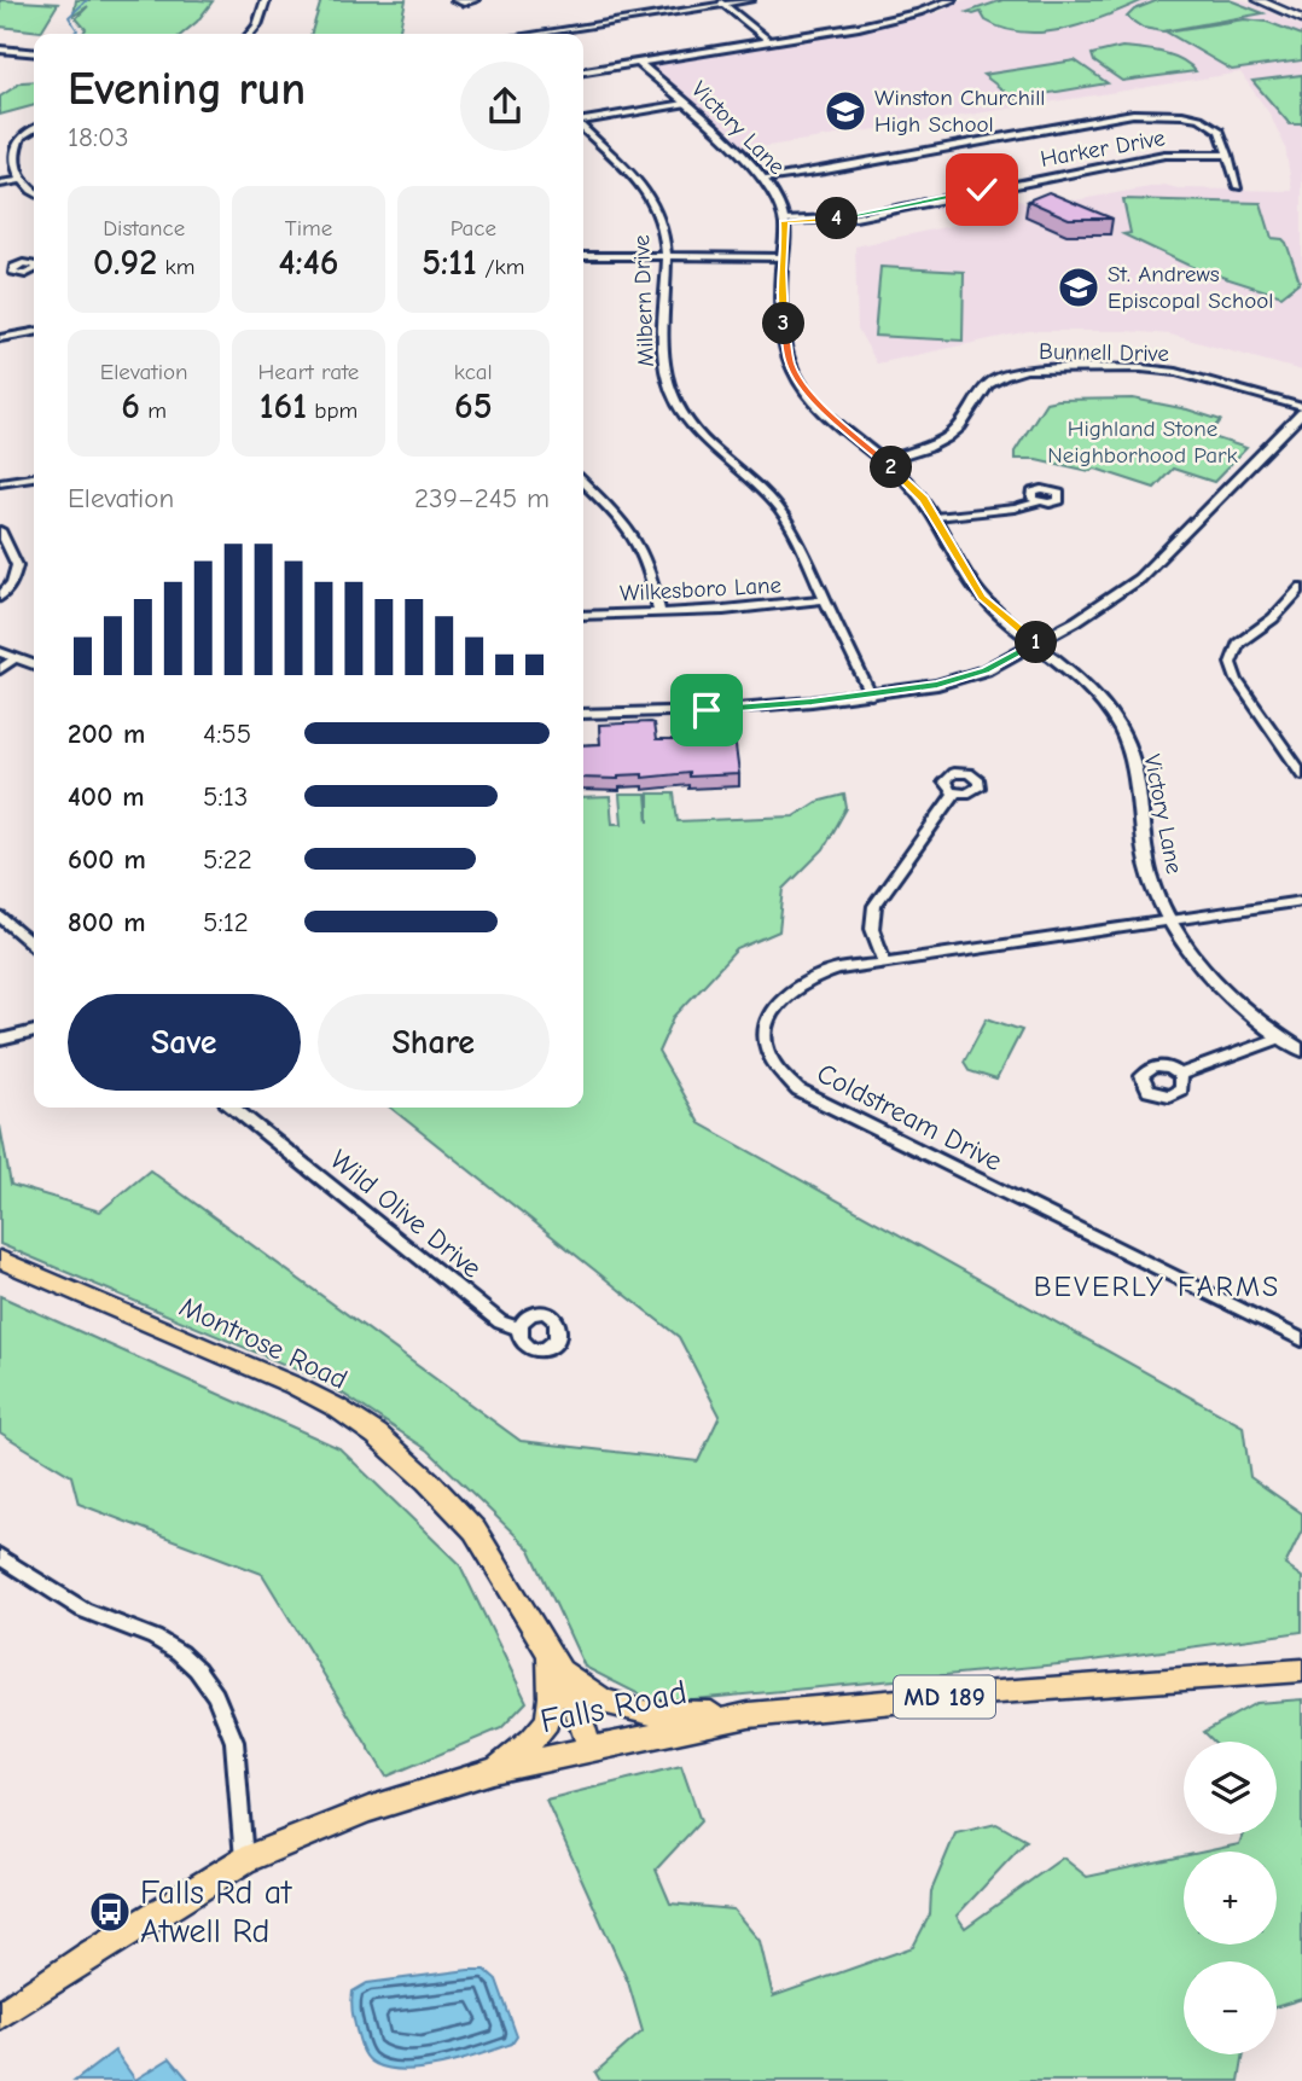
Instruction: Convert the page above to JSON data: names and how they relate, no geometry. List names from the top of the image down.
{
  "streets": {
    "main road": ["Montrose Road", "MD 189", "Falls Road"],
    "street": [
      "Victory Lane",
      "Harker Drive",
      "Milbern Drive",
      "Bunnell Drive",
      "Wilkesboro Lane",
      "Coldstream Drive",
      "Wild Olive Drive"
    ]
  },
  "crossings": [
    ["Victory Lane", "Harker Drive"],
    ["Victory Lane", "Bunnell Drive"],
    ["Victory Lane", "Coldstream Drive"],
    ["Milbern Drive", "Wilkesboro Lane"],
    ["Montrose Road", "Falls Road"]
  ],
  "districts": ["BEVERLY FARMS"],
  "parks": ["Highland Stone Neighborhood Park"],
  "places": {
    "school or university": ["Winston Churchill High School", "St. Andrews Episcopal School"],
    "bus stop": ["Falls Rd at Atwell Rd"]
  },
  "page": {
    "heading": ["Evening run", "18:03"],
    "stats": [
      ["Distance", "0.92 km"],
      ["Time", "4:46"],
      ["Pace", "5:11 /km"],
      ["Elevation", "6 m"],
      ["Heart rate", "161 bpm"],
      ["kcal", "65"]
    ],
    "pins": [
      "4",
      "3",
      "2",
      "1"
    ],
    "chart": ["Elevation", "239–245 m"],
    "list": [
      {
        "name": "200 m",
        "note": "4:55"
      },
      {
        "name": "400 m",
        "note": "5:13"
      },
      {
        "name": "600 m",
        "note": "5:22"
      },
      {
        "name": "800 m",
        "note": "5:12"
      }
    ],
    "buttons": ["Save", "Share"],
    "map_buttons": ["+", "−"]
  }
}
